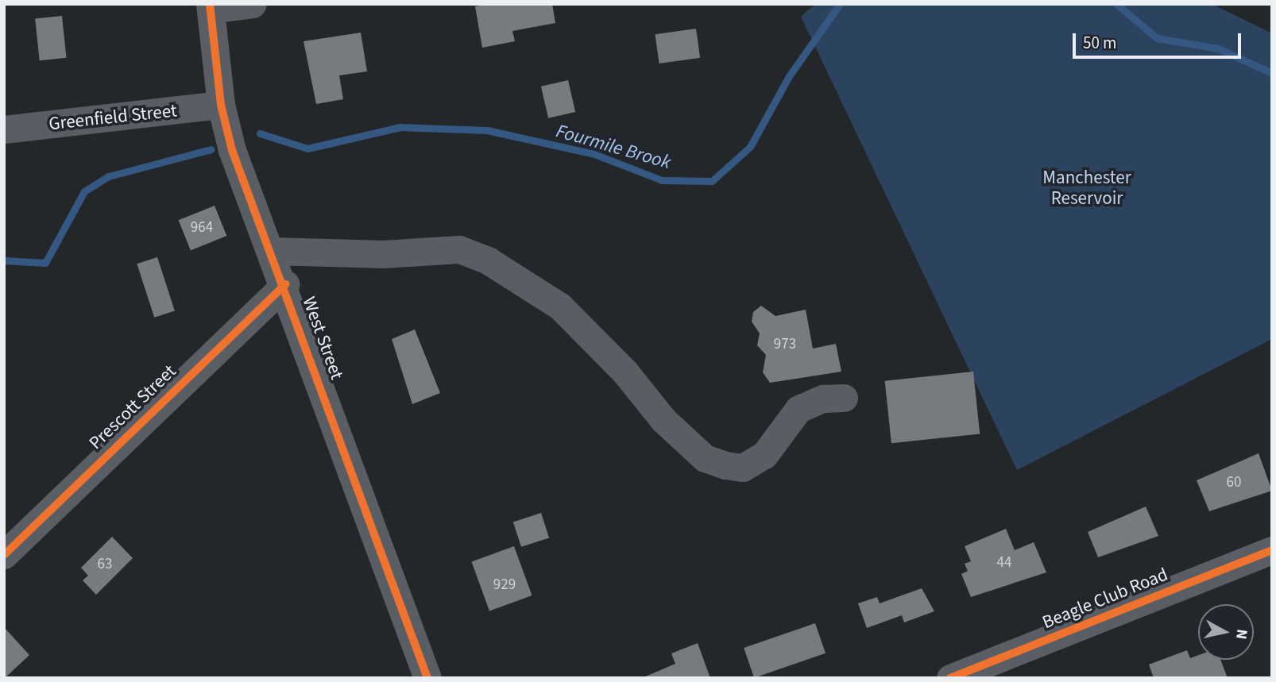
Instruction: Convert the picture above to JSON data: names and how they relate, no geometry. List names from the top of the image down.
{
  "streets": {
    "street": [
      "Greenfield Street",
      "West Street",
      "Prescott Street",
      "Beagle Club Road"
    ]
  },
  "crossings": [
    ["Greenfield Street", "West Street"],
    ["West Street", "Prescott Street"]
  ],
  "water": ["Fourmile Brook"],
  "parks": ["Manchester Reservoir"],
  "house_numbers": [
    "964",
    "973",
    "60",
    "44",
    "63",
    "929"
  ],
  "scale_bar": "50 m",
  "north": "right"
}
